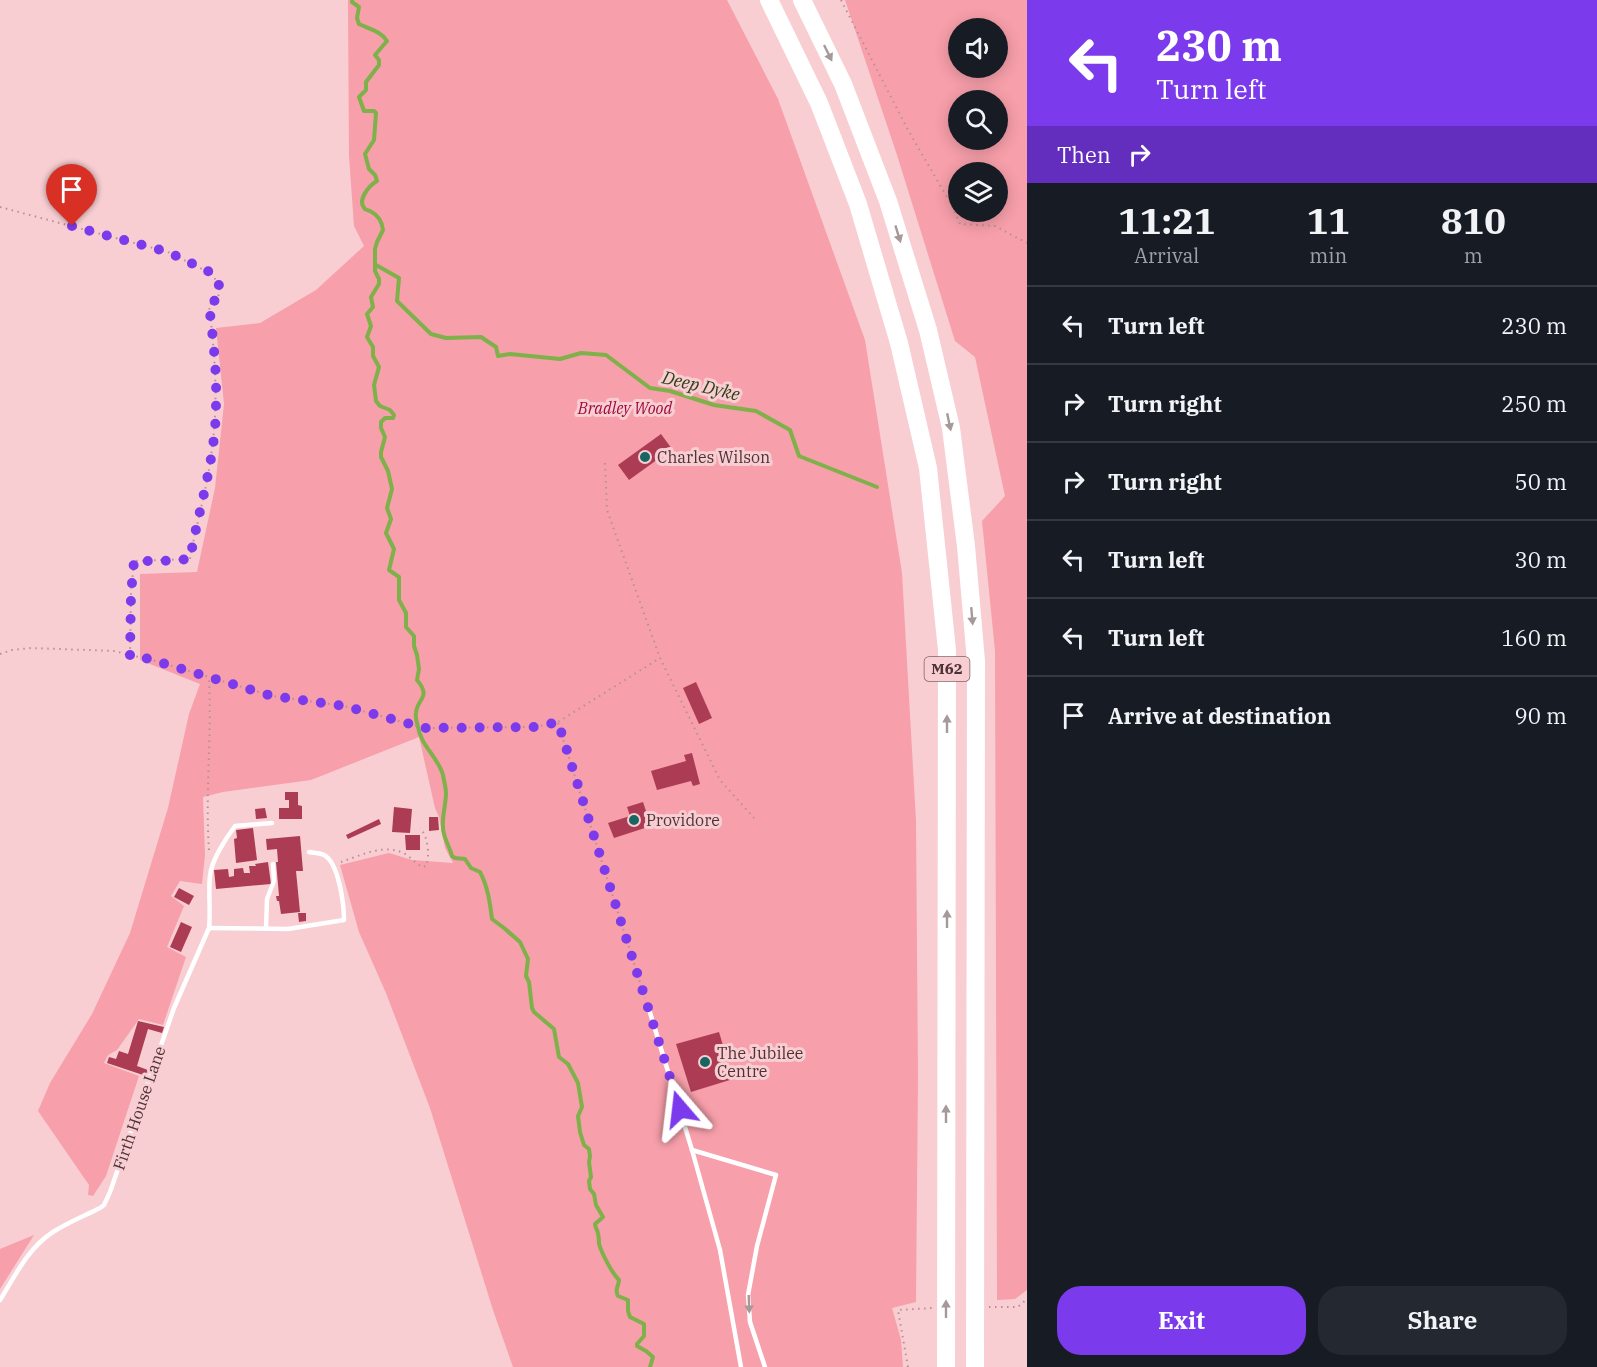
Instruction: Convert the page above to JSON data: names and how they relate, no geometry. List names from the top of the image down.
{
  "streets": {
    "highway": ["M62"],
    "lane": ["Firth House Lane"]
  },
  "water": ["Deep Dyke"],
  "parks": ["Bradley Wood"],
  "places": ["Charles Wilson", "Providore", "The Jubilee Centre"],
  "page": {
    "turn": ["230 m", "Turn left"],
    "then": "Then",
    "eta": [
      "11:21",
      "Arrival",
      "11",
      "min",
      "810",
      "m"
    ],
    "list": [
      {
        "name": "Turn left",
        "value": "230 m"
      },
      {
        "name": "Turn right",
        "value": "250 m"
      },
      {
        "name": "Turn right",
        "value": "50 m"
      },
      {
        "name": "Turn left",
        "value": "30 m"
      },
      {
        "name": "Turn left",
        "value": "160 m"
      },
      {
        "name": "Arrive at destination",
        "value": "90 m"
      }
    ],
    "buttons": ["Exit", "Share"]
  }
}
